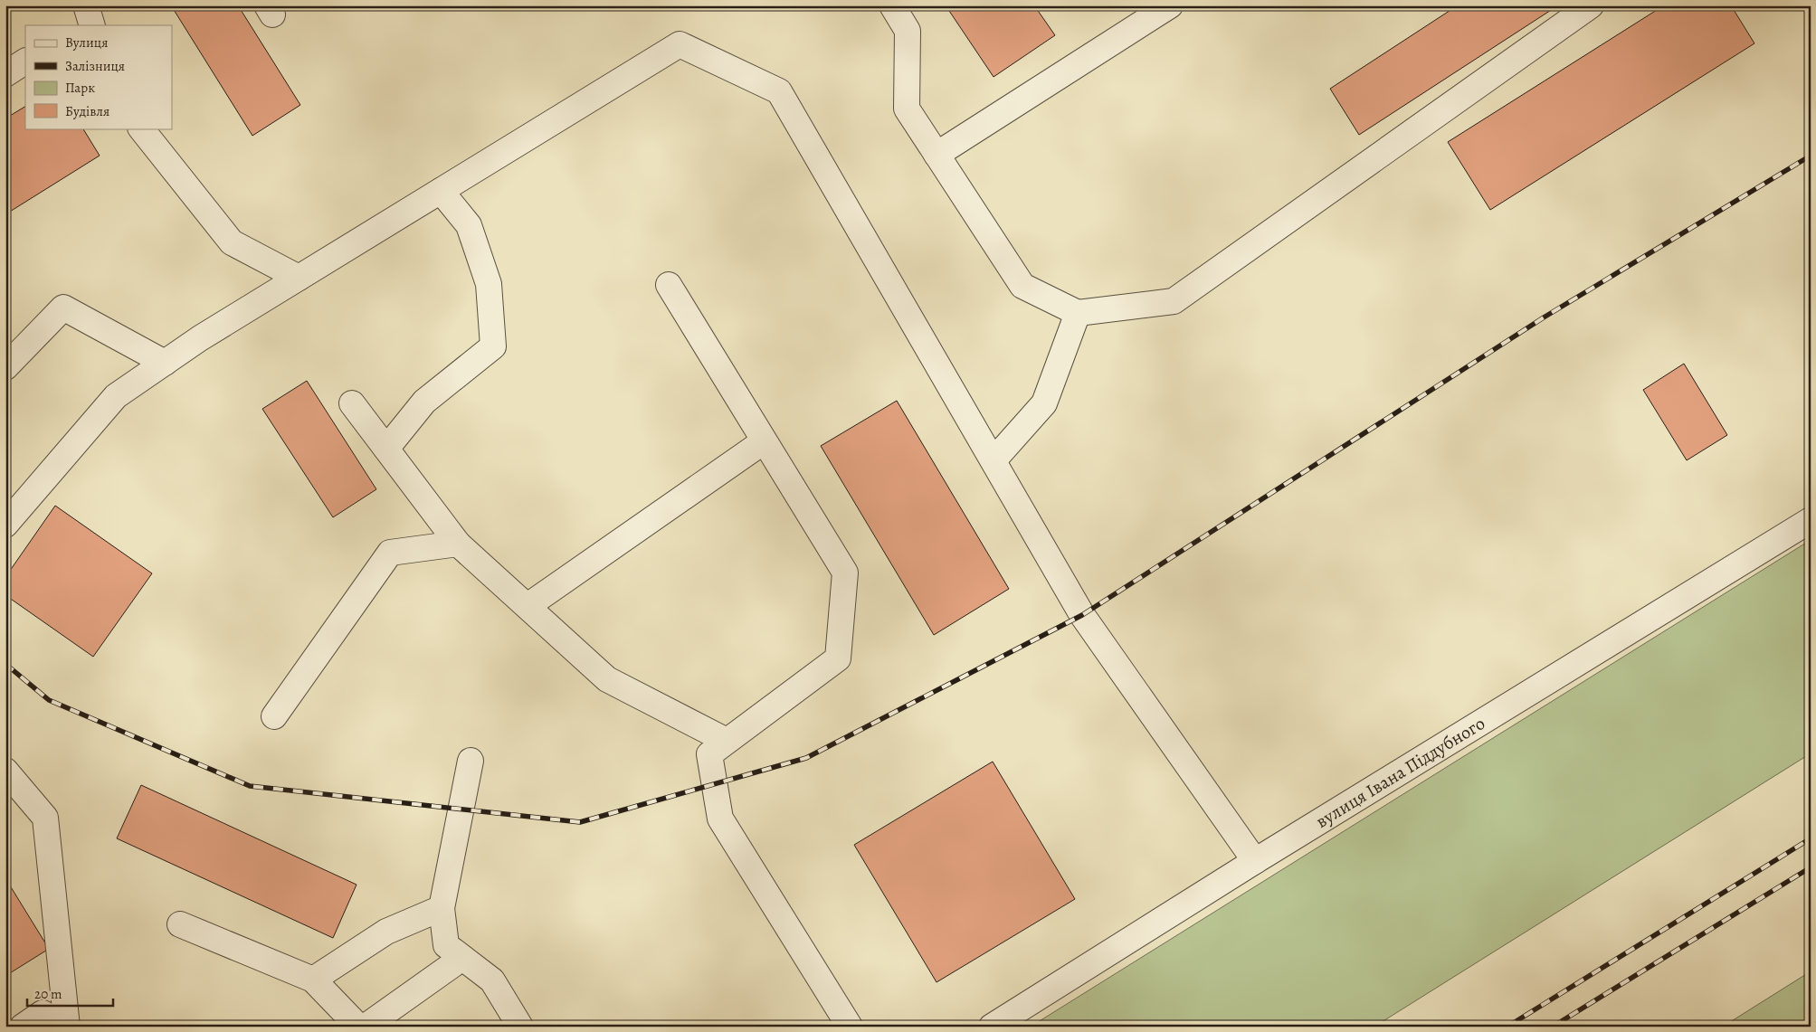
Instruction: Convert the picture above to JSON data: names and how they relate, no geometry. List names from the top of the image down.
{
  "streets": {
    "street": ["вулиця Івана Піддубного"]
  },
  "legend": [
    "Вулиця",
    "Залізниця",
    "Парк",
    "Будівля"
  ],
  "scale_bar": "20 m"
}
